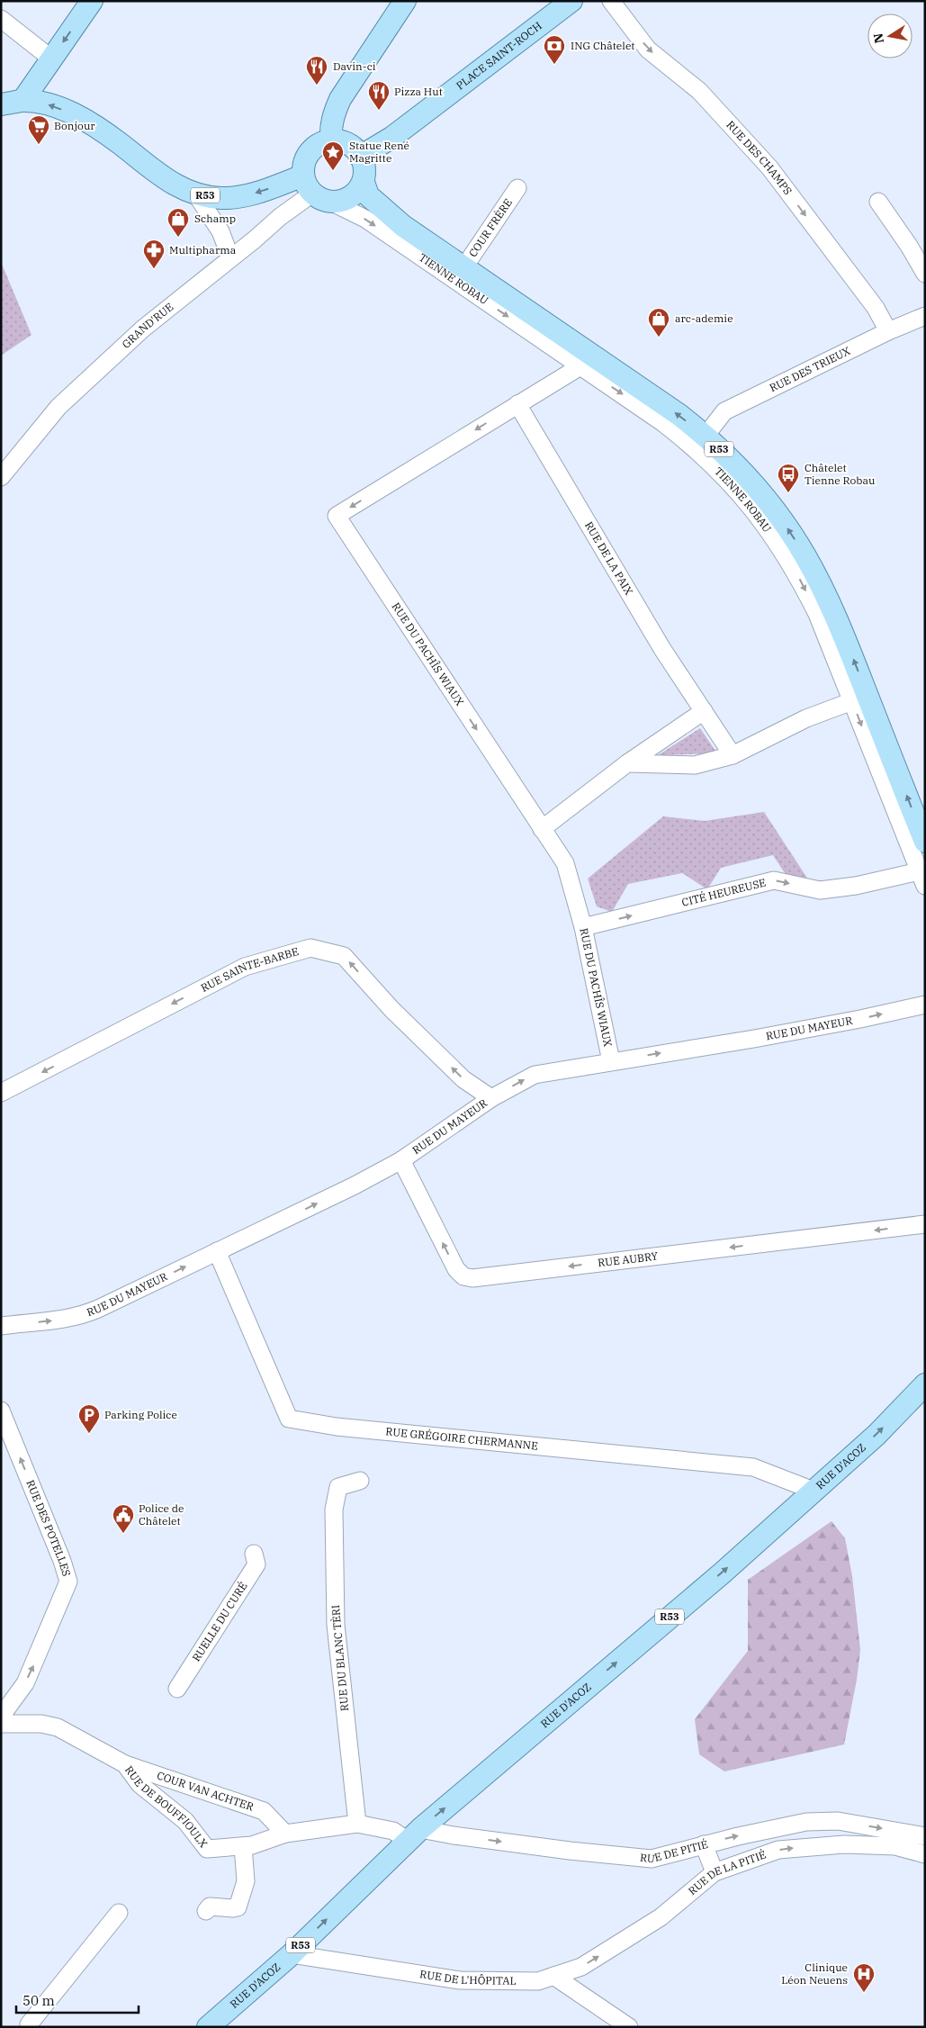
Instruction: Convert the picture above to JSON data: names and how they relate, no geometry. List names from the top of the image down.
{
  "streets": {
    "main road": [
      "PLACE SAINT-ROCH",
      "R53",
      "TIENNE ROBAU",
      "RUE D'ACOZ"
    ],
    "street": [
      "RUE DES CHAMPS",
      "COUR FRÈRE",
      "GRAND'RUE",
      "RUE DES TRIEUX",
      "RUE DE LA PAIX",
      "RUE DU PACHÎS WIAUX",
      "CITÉ HEUREUSE",
      "RUE SAINTE-BARBE",
      "RUE DU MAYEUR",
      "RUE AUBRY",
      "RUE GRÉGOIRE CHERMANNE",
      "RUE DES POTELLES",
      "RUELLE DU CURÉ",
      "RUE DU BLANC TÈRI",
      "COUR VAN ACHTER",
      "RUE DE BOUFFIOULX",
      "RUE DE PITIÉ",
      "RUE DE LA PITIÉ",
      "RUE DE L'HÔPITAL"
    ]
  },
  "crossings": [
    ["PLACE SAINT-ROCH", "R53"],
    ["PLACE SAINT-ROCH", "TIENNE ROBAU"],
    ["PLACE SAINT-ROCH", "GRAND'RUE"],
    ["RUE DES CHAMPS", "RUE DES TRIEUX"],
    ["R53", "TIENNE ROBAU"],
    ["R53", "GRAND'RUE"],
    ["COUR FRÈRE", "TIENNE ROBAU"],
    ["TIENNE ROBAU", "GRAND'RUE"],
    ["TIENNE ROBAU", "RUE DES TRIEUX"],
    ["TIENNE ROBAU", "RUE DU PACHÎS WIAUX"],
    ["TIENNE ROBAU", "CITÉ HEUREUSE"],
    ["RUE DE LA PAIX", "RUE DU PACHÎS WIAUX"],
    ["RUE DU PACHÎS WIAUX", "CITÉ HEUREUSE"],
    ["RUE DU PACHÎS WIAUX", "RUE DU MAYEUR"],
    ["RUE SAINTE-BARBE", "RUE DU MAYEUR"],
    ["RUE DU MAYEUR", "RUE AUBRY"],
    ["RUE DU MAYEUR", "RUE GRÉGOIRE CHERMANNE"],
    ["RUE GRÉGOIRE CHERMANNE", "RUE D'ACOZ"],
    ["RUE D'ACOZ", "RUE DE PITIÉ"],
    ["RUE D'ACOZ", "RUE DE L'HÔPITAL"],
    ["COUR VAN ACHTER", "RUE DE BOUFFIOULX"],
    ["RUE DE LA PITIÉ", "RUE DE L'HÔPITAL"]
  ],
  "one_way": [
    "RUE DES CHAMPS",
    "RUE SAINTE-BARBE",
    "RUE DU MAYEUR",
    "RUE AUBRY",
    "RUE D'ACOZ",
    "RUE DES POTELLES",
    "RUE DE PITIÉ",
    "RUE DE LA PITIÉ"
  ],
  "places": {
    "bank": ["ING Châtelet"],
    "restaurant": ["Davin-ci", "Pizza Hut"],
    "supermarket": ["Bonjour"],
    "place": ["Statue René Magritte"],
    "shop": ["Schamp", "arc-ademie"],
    "pharmacy": ["Multipharma"],
    "bus stop": ["Châtelet Tienne Robau"],
    "parking": ["Parking Police"],
    "public building": ["Police de Châtelet"],
    "hospital": ["Clinique Léon Neuens"]
  },
  "scale_bar": "50 m",
  "north": "left"
}
